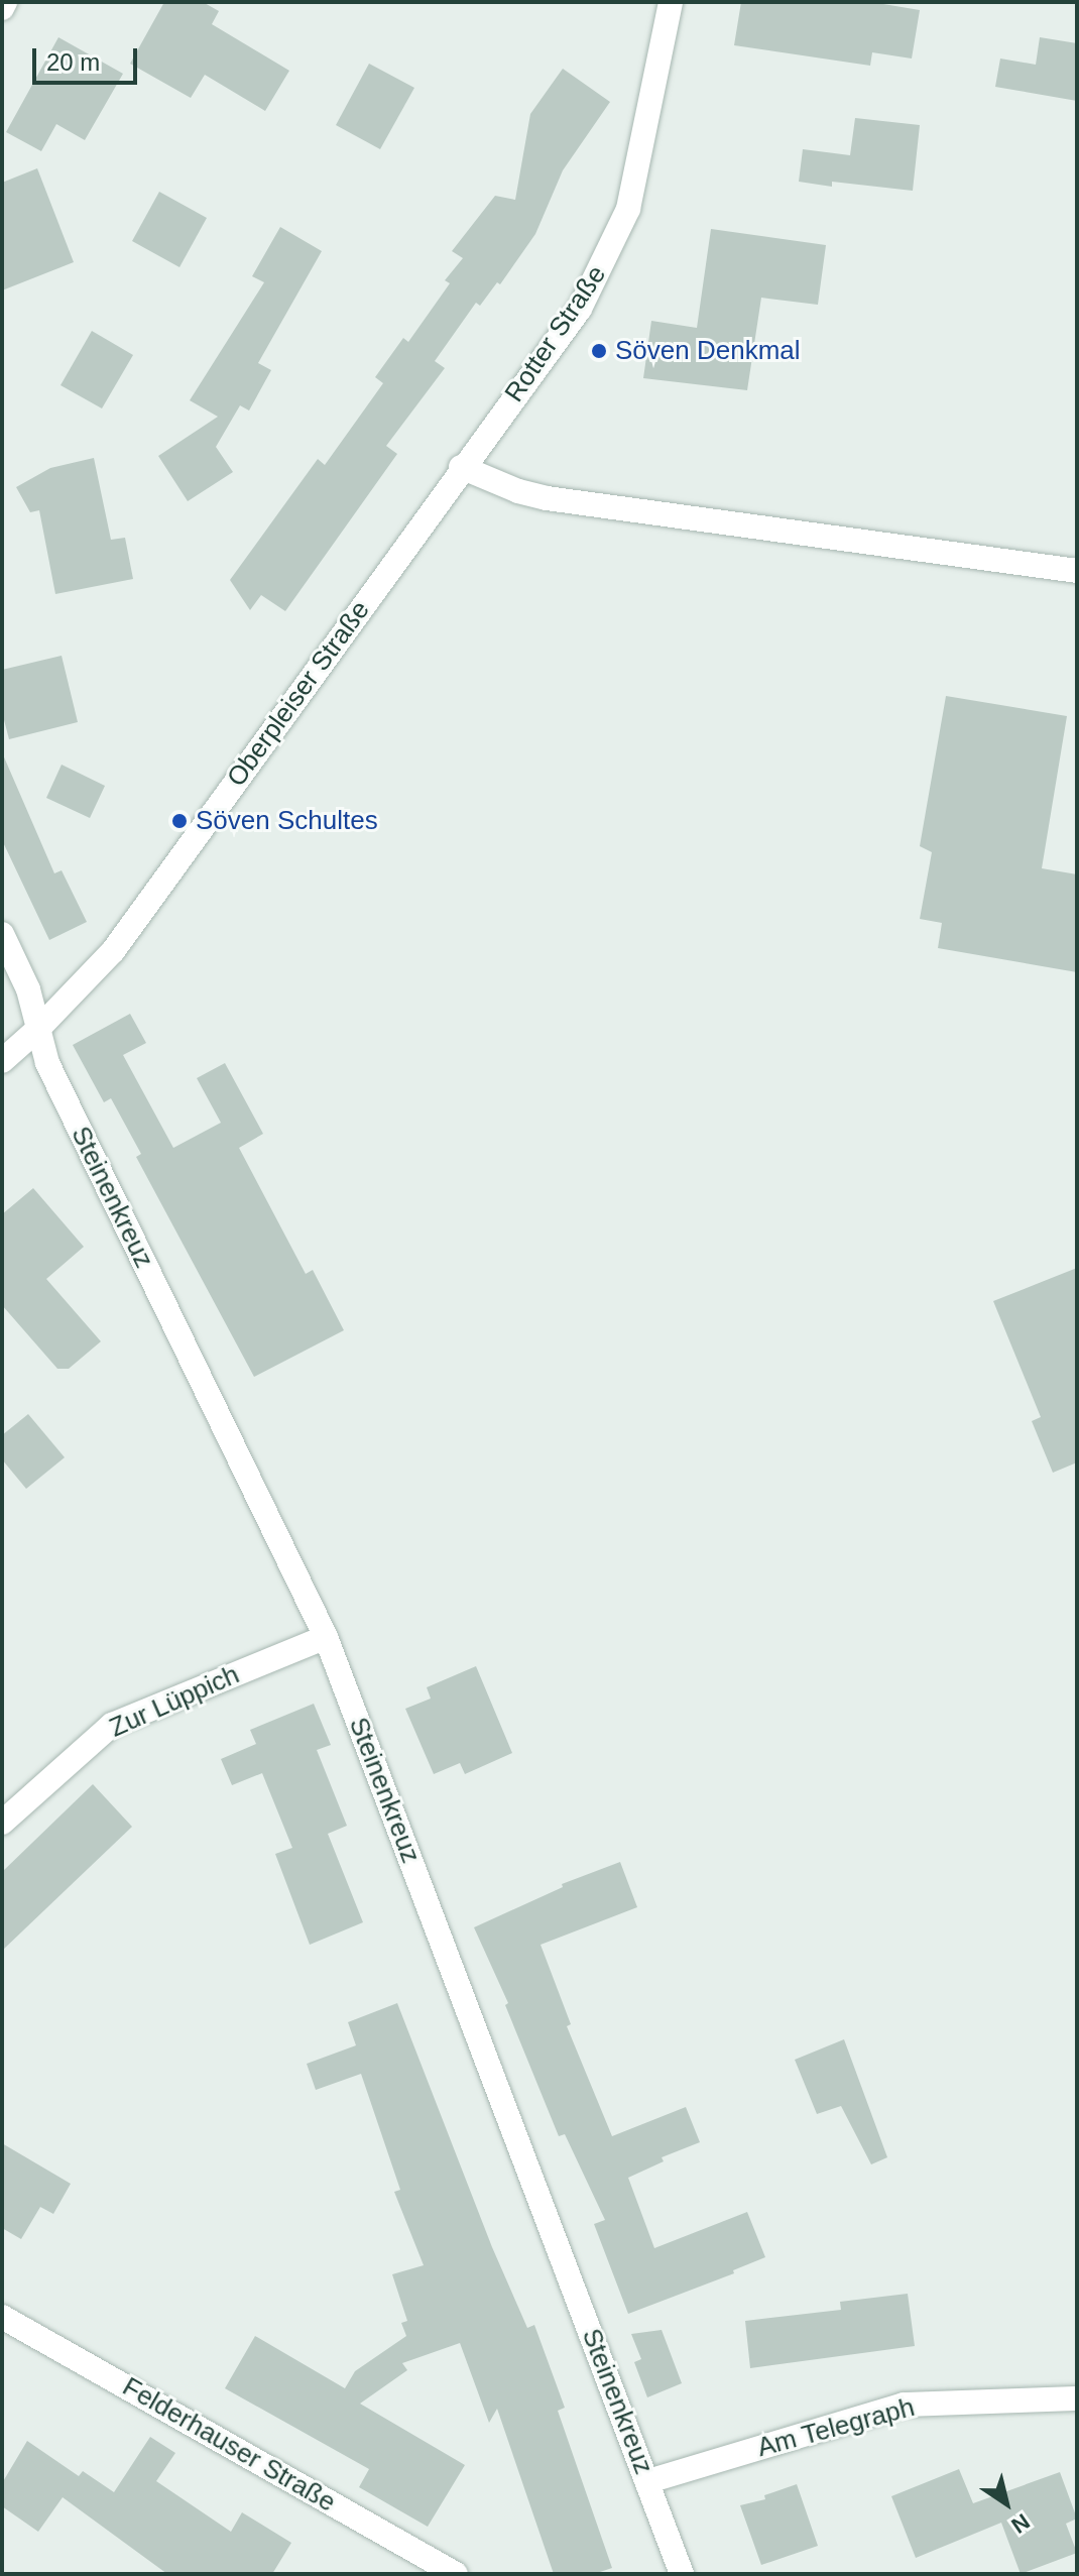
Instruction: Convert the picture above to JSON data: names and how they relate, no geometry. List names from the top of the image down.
{
  "streets": {
    "street": [
      "Rotter Straße",
      "Oberpleiser Straße",
      "Steinenkreuz",
      "Zur Lüppich",
      "Am Telegraph",
      "Felderhauser Straße"
    ]
  },
  "crossings": [
    ["Rotter Straße", "Oberpleiser Straße"],
    ["Oberpleiser Straße", "Steinenkreuz"],
    ["Steinenkreuz", "Zur Lüppich"],
    ["Steinenkreuz", "Am Telegraph"]
  ],
  "places": ["Söven Denkmal", "Söven Schultes"],
  "scale_bar": "20 m",
  "north": "bottom right"
}
